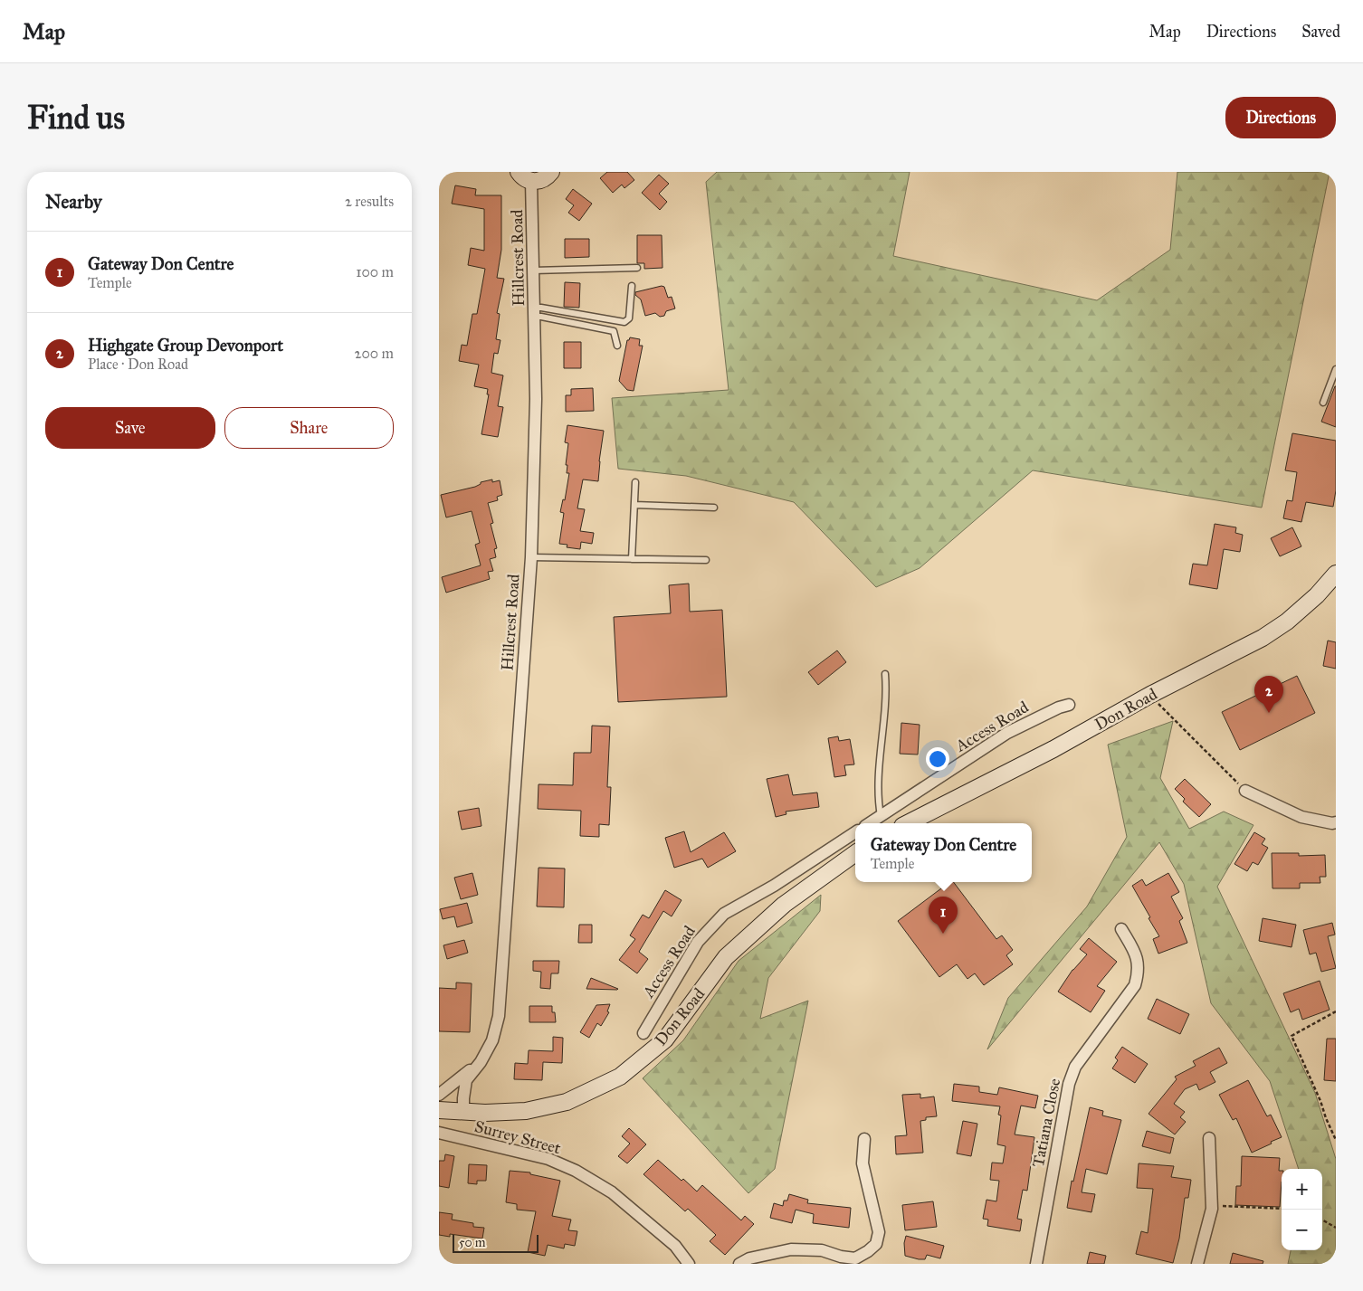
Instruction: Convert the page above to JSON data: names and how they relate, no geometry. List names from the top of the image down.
{
  "streets": {
    "main road": ["Don Road"],
    "street": [
      "Hillcrest Road",
      "Access Road",
      "Tatiana Close",
      "Surrey Street"
    ]
  },
  "crossings": [
    ["Hillcrest Road", "Don Road"]
  ],
  "scale_bar": "50 m",
  "page": {
    "header": "Map",
    "nav": ["Map", "Directions", "Saved"],
    "buttons": [
      "Directions",
      ["Save", "Share"]
    ],
    "title": "Find us",
    "heading": ["Nearby", "2 results"],
    "list": [
      {
        "mark": "1",
        "name": "Gateway Don Centre",
        "note": "Temple",
        "value": "100 m"
      },
      {
        "mark": "2",
        "name": "Highgate Group Devonport",
        "note": "Place · Don Road",
        "value": "200 m"
      }
    ],
    "pins": ["2", "1"],
    "popup": ["Gateway Don Centre", "Temple"],
    "map_buttons": ["+", "−"],
    "scale": "50 m"
  }
}
